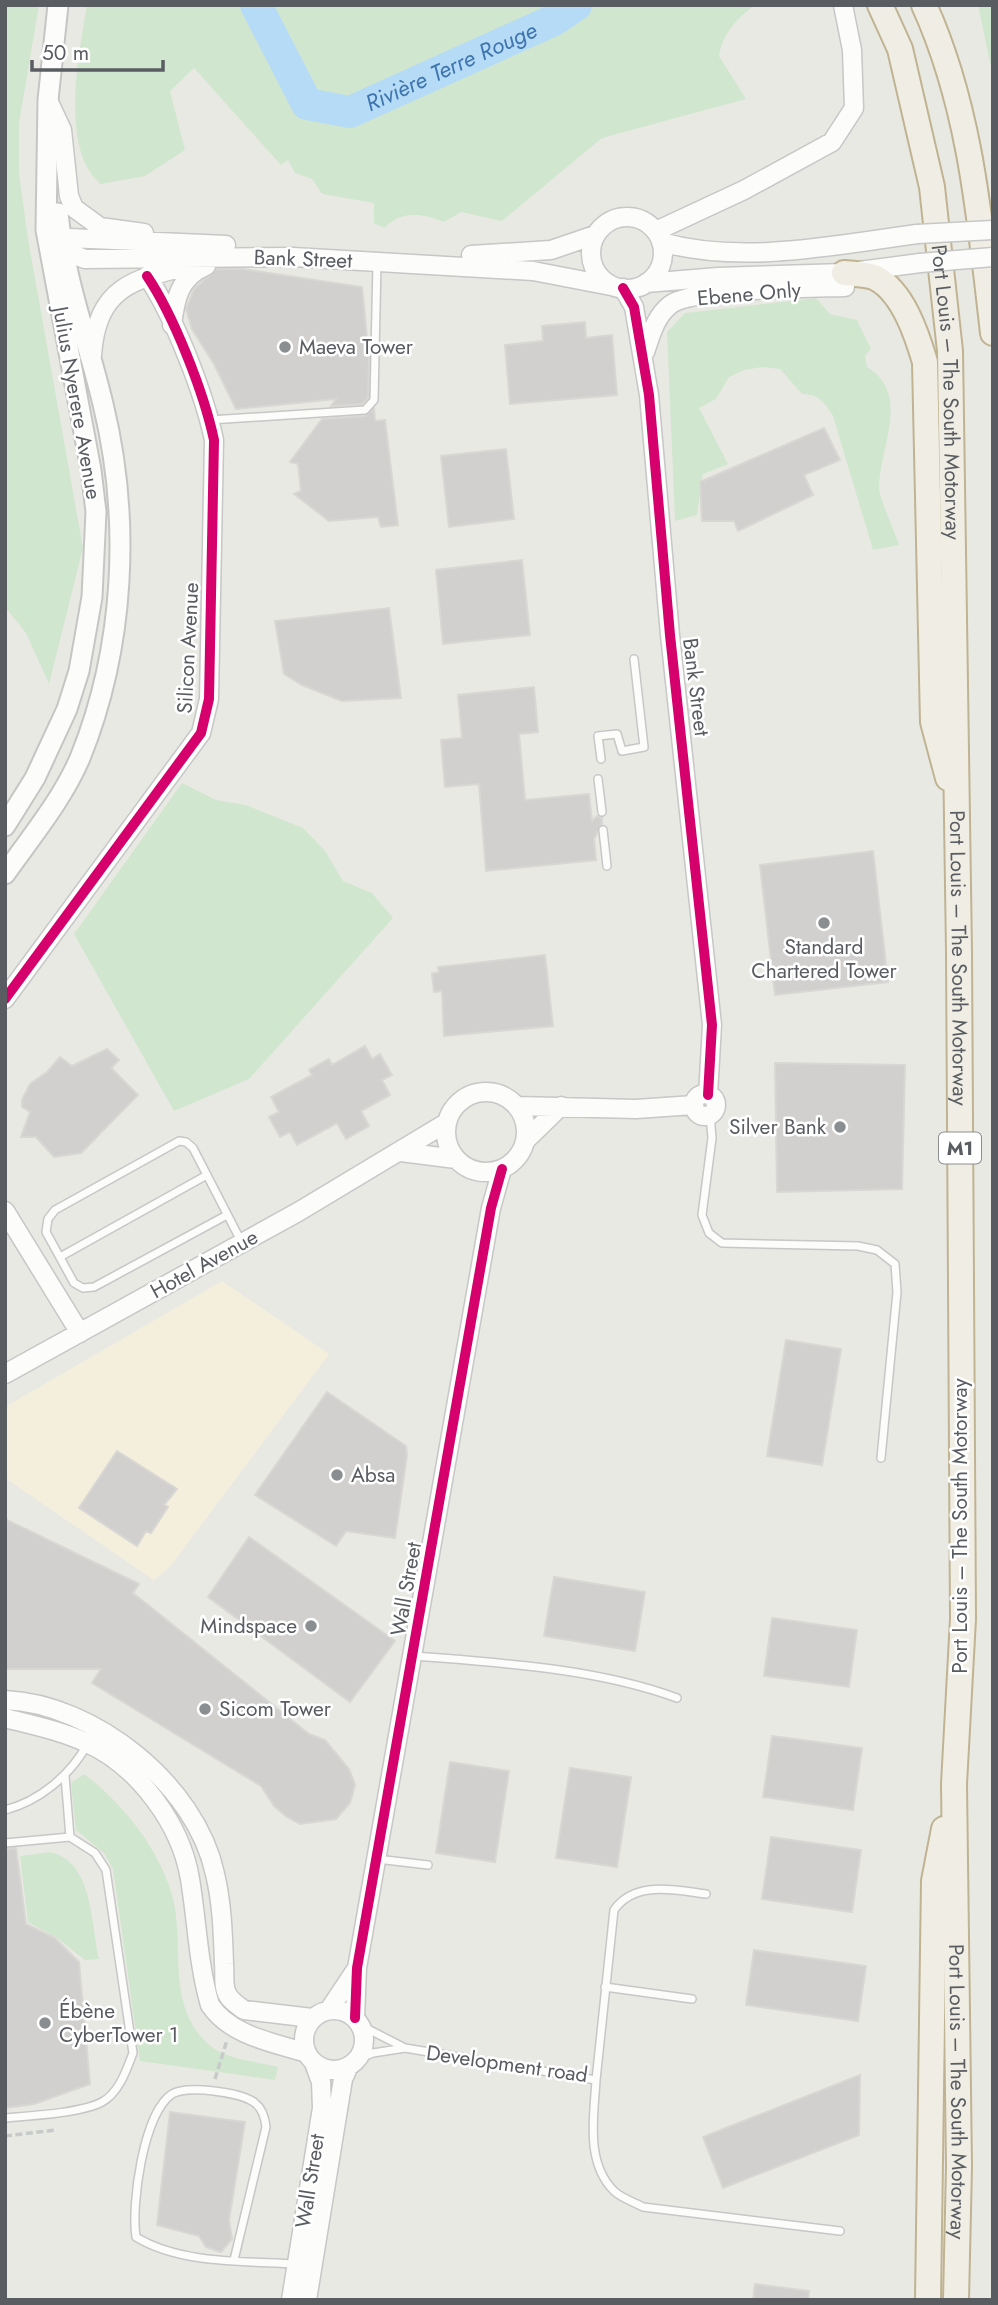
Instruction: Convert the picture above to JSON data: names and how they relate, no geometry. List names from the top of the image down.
{
  "streets": {
    "highway": ["Port Louis – The South Motorway", "M1"],
    "main road": ["Julius Nyerere Avenue"],
    "street": [
      "Bank Street",
      "Ebene Only",
      "Silicon Avenue",
      "Hotel Avenue",
      "Wall Street"
    ],
    "lane": ["Development road"]
  },
  "crossings": [
    ["Bank Street", "Ebene Only"],
    ["Bank Street", "Julius Nyerere Avenue"],
    ["Bank Street", "Silicon Avenue"],
    ["Hotel Avenue", "Wall Street"]
  ],
  "water": ["Rivière Terre Rouge"],
  "places": [
    "Maeva Tower",
    "Standard Chartered Tower",
    "Silver Bank",
    "Absa",
    "Mindspace",
    "Sicom Tower",
    "Ébène CyberTower 1"
  ],
  "scale_bar": "50 m"
}
